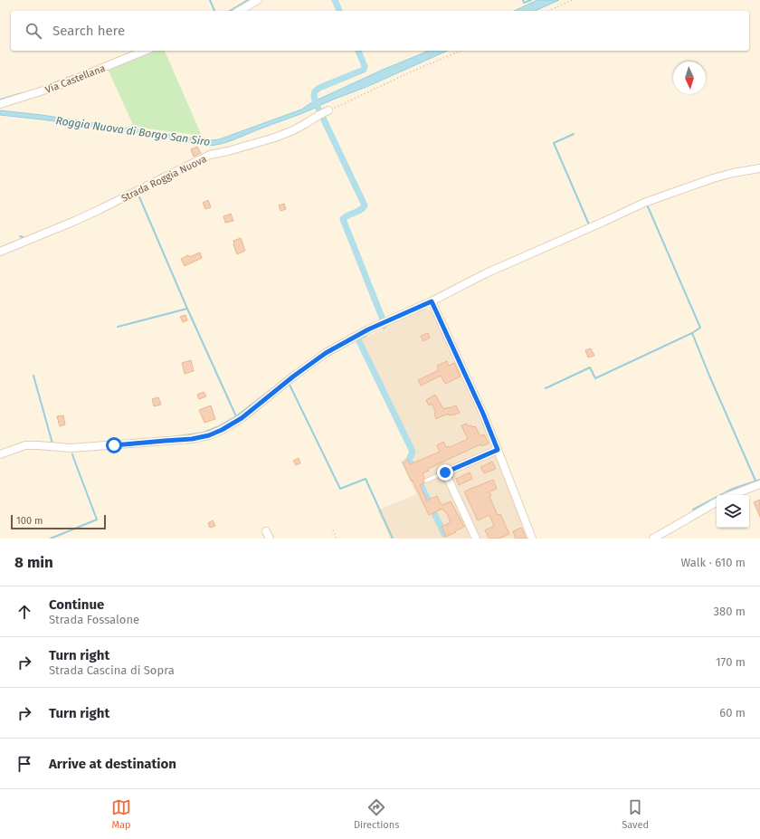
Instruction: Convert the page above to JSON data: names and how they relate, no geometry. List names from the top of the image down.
{
  "streets": {
    "street": ["Via Castellana", "Strada Roggia Nuova"]
  },
  "water": ["Roggia Nuova di Borgo San Siro"],
  "scale_bar": "100 m",
  "north": "bottom",
  "page": {
    "search": "Search here",
    "scale": "100 m",
    "heading": ["8 min", "Walk · 610 m"],
    "list": [
      ["Continue", "Strada Fossalone", "380 m"],
      ["Turn right", "Strada Cascina di Sopra", "170 m"],
      ["Turn right", "60 m"],
      "Arrive at destination"
    ],
    "nav": ["Map", "Directions", "Saved"]
  }
}
